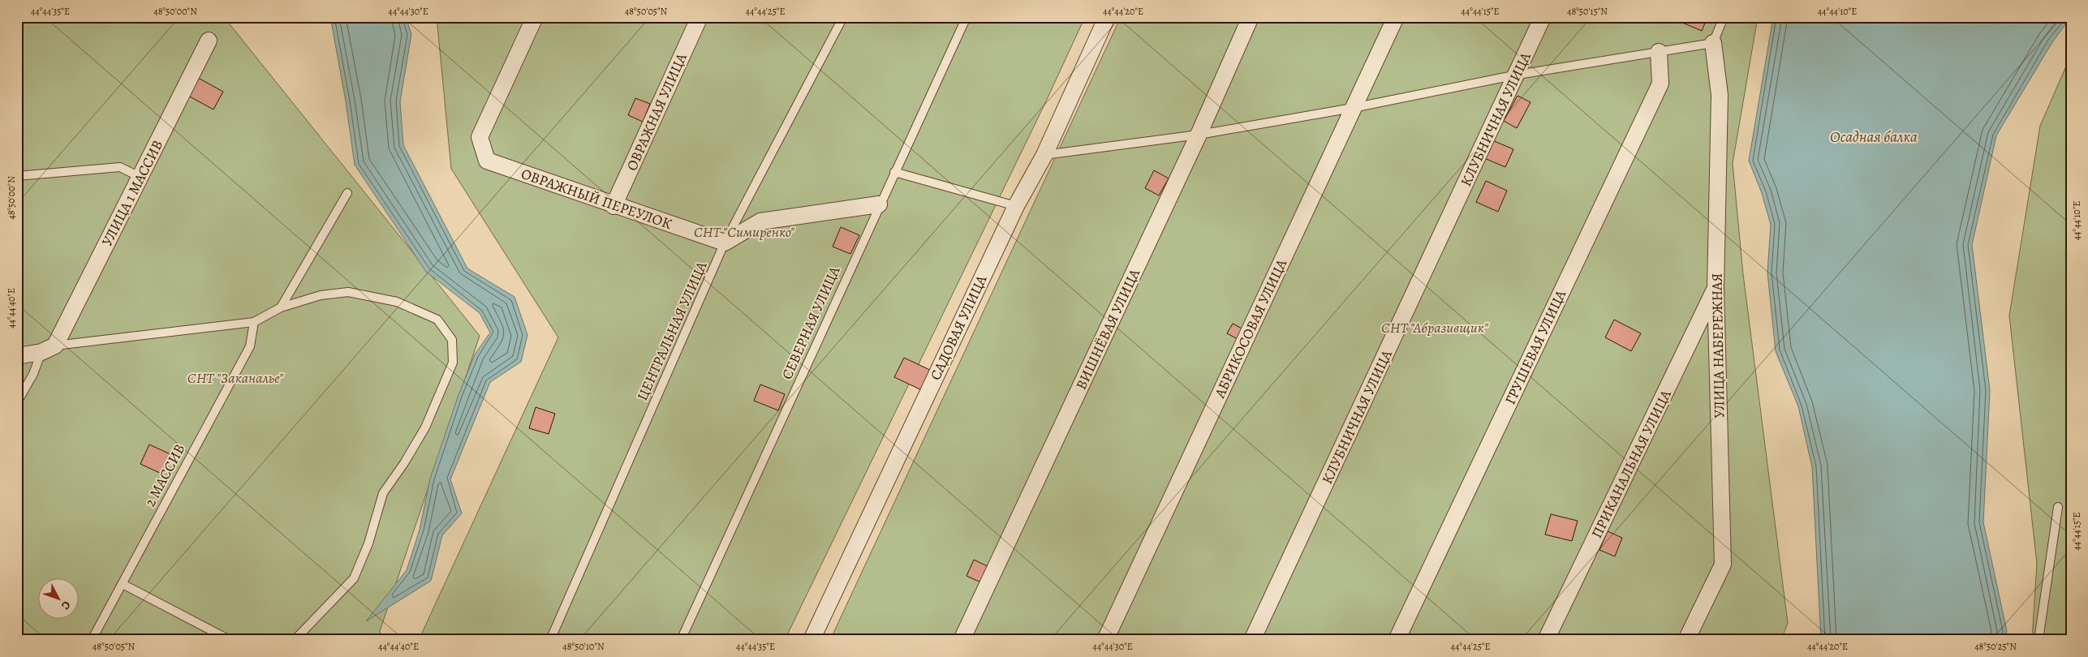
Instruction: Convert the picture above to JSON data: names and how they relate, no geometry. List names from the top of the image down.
{
  "streets": {
    "street": [
      "ОВРАЖНАЯ УЛИЦА",
      "КЛУБНИЧНАЯ УЛИЦА",
      "УЛИЦА 1 МАССИВ",
      "ОВРАЖНЫЙ ПЕРЕУЛОК",
      "САДОВАЯ УЛИЦА",
      "АБРИКОСОВАЯ УЛИЦА",
      "ВИШНЁВАЯ УЛИЦА",
      "УЛИЦА НАБЕРЕЖНАЯ",
      "ГРУШЕВАЯ УЛИЦА",
      "ПРИКАНАЛЬНАЯ УЛИЦА"
    ],
    "lane": ["СЕВЕРНАЯ УЛИЦА", "ЦЕНТРАЛЬНАЯ УЛИЦА", "2 МАССИВ"]
  },
  "crossings": [
    ["ОВРАЖНАЯ УЛИЦА", "ОВРАЖНЫЙ ПЕРЕУЛОК"],
    ["ОВРАЖНЫЙ ПЕРЕУЛОК", "ЦЕНТРАЛЬНАЯ УЛИЦА"],
    ["УЛИЦА НАБЕРЕЖНАЯ", "ПРИКАНАЛЬНАЯ УЛИЦА"]
  ],
  "water": ["Осадная балка"],
  "parks": ["СНТ \"Симиренко\"", "СНТ \"Абразивщик\"", "СНТ \"Заканалье\""],
  "north": "bottom right",
  "coordinates": [
    "44°44'35\"E",
    "48°50'00\"N",
    "44°44'30\"E",
    "48°50'05\"N",
    "44°44'25\"E",
    "44°44'20\"E",
    "44°44'15\"E",
    "48°50'15\"N",
    "44°44'10\"E",
    "44°44'40\"E",
    "48°50'10\"N",
    "48°50'25\"N"
  ]
}
